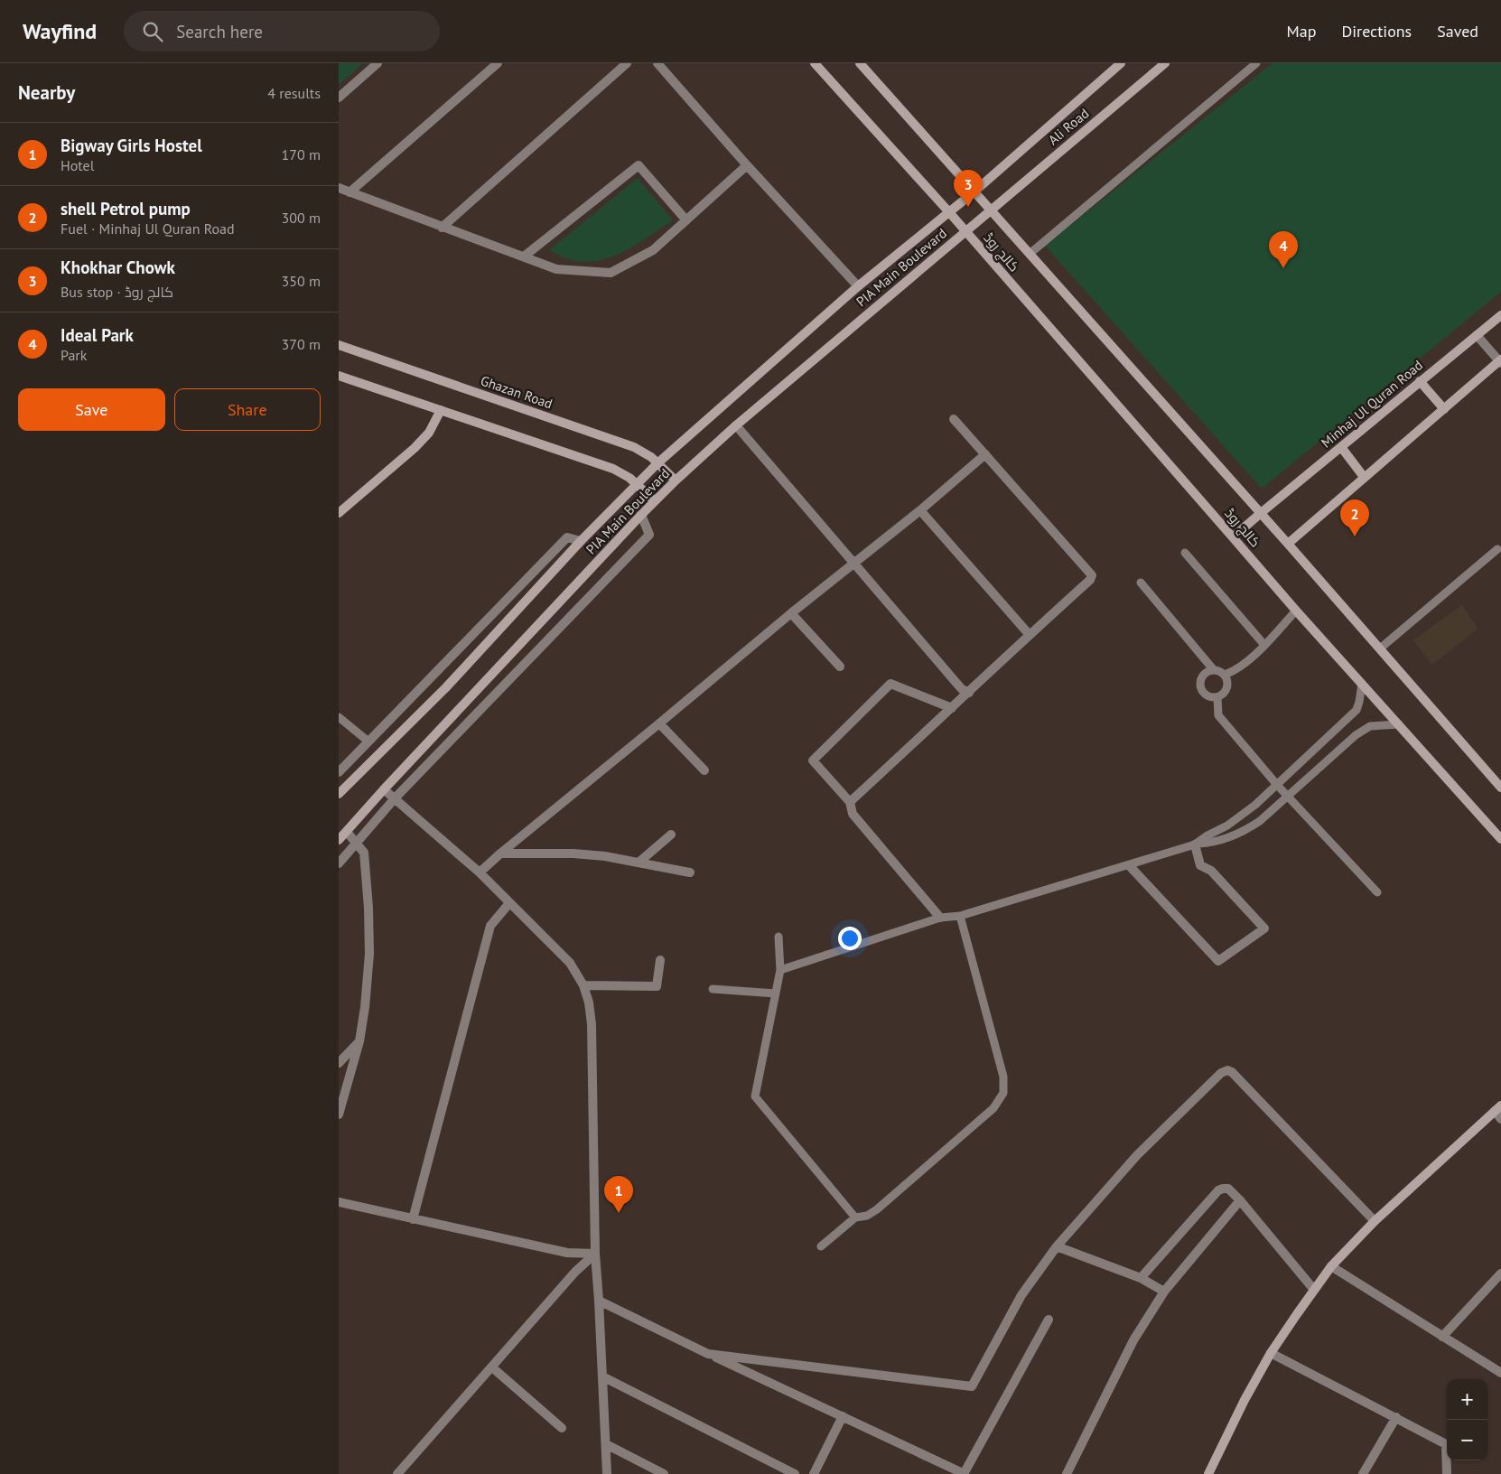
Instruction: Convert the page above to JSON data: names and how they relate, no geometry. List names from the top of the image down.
{
  "streets": {
    "main road": [
      "Ali Road",
      "کالج روڈ",
      "PIA Main Boulevard",
      "Ghazan Road",
      "Minhaj Ul Quran Road"
    ]
  },
  "crossings": [
    ["Ali Road", "کالج روڈ"],
    ["Ali Road", "PIA Main Boulevard"],
    ["کالج روڈ", "PIA Main Boulevard"],
    ["کالج روڈ", "Minhaj Ul Quran Road"],
    ["PIA Main Boulevard", "Ghazan Road"]
  ],
  "page": {
    "header": "Wayfind",
    "search": "Search here",
    "nav": ["Map", "Directions", "Saved"],
    "heading": ["Nearby", "4 results"],
    "list": [
      {
        "mark": "1",
        "name": "Bigway Girls Hostel",
        "note": "Hotel",
        "value": "170 m"
      },
      {
        "mark": "2",
        "name": "shell Petrol pump",
        "note": "Fuel · Minhaj Ul Quran Road",
        "value": "300 m"
      },
      {
        "mark": "3",
        "name": "Khokhar Chowk",
        "note": "Bus stop · کالج روڈ",
        "value": "350 m"
      },
      {
        "mark": "4",
        "name": "Ideal Park",
        "note": "Park",
        "value": "370 m"
      }
    ],
    "pins": [
      "3",
      "4",
      "2",
      "1"
    ],
    "buttons": ["Save", "Share"],
    "map_buttons": ["+", "−"]
  }
}
